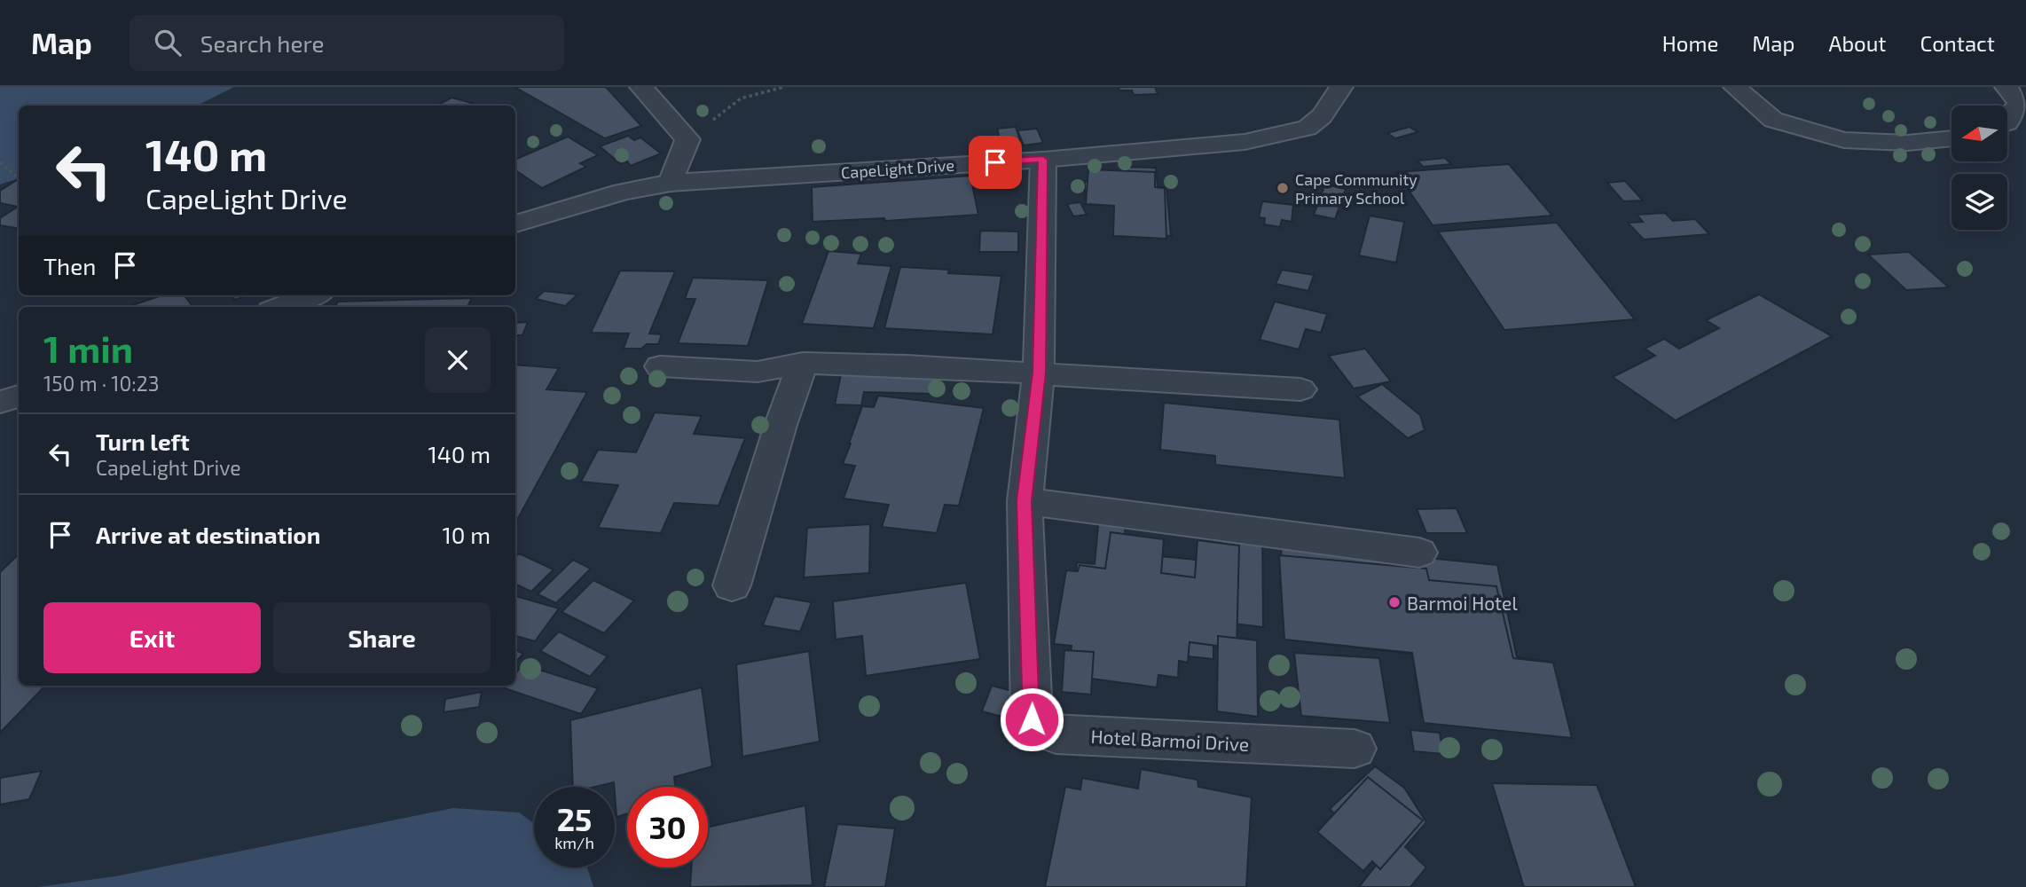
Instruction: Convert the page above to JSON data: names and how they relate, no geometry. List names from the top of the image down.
{
  "streets": {
    "street": ["CapeLight Drive", "Hotel Barmoi Drive"]
  },
  "crossings": [
    ["CapeLight Drive", "Hotel Barmoi Drive"]
  ],
  "places": ["Cape Community Primary School", "Barmoi Hotel"],
  "north": "left",
  "page": {
    "header": "Map",
    "search": "Search here",
    "nav": [
      "Home",
      "Map",
      "About",
      "Contact"
    ],
    "turn": ["140 m", "CapeLight Drive"],
    "then": "Then",
    "heading": ["1 min", "150 m · 10:23"],
    "list": [
      {
        "name": "Turn left",
        "note": "CapeLight Drive",
        "value": "140 m"
      },
      {
        "name": "Arrive at destination",
        "value": "10 m"
      }
    ],
    "buttons": ["Exit", "Share"],
    "speed": "25 km/h",
    "limit": "30"
  }
}
